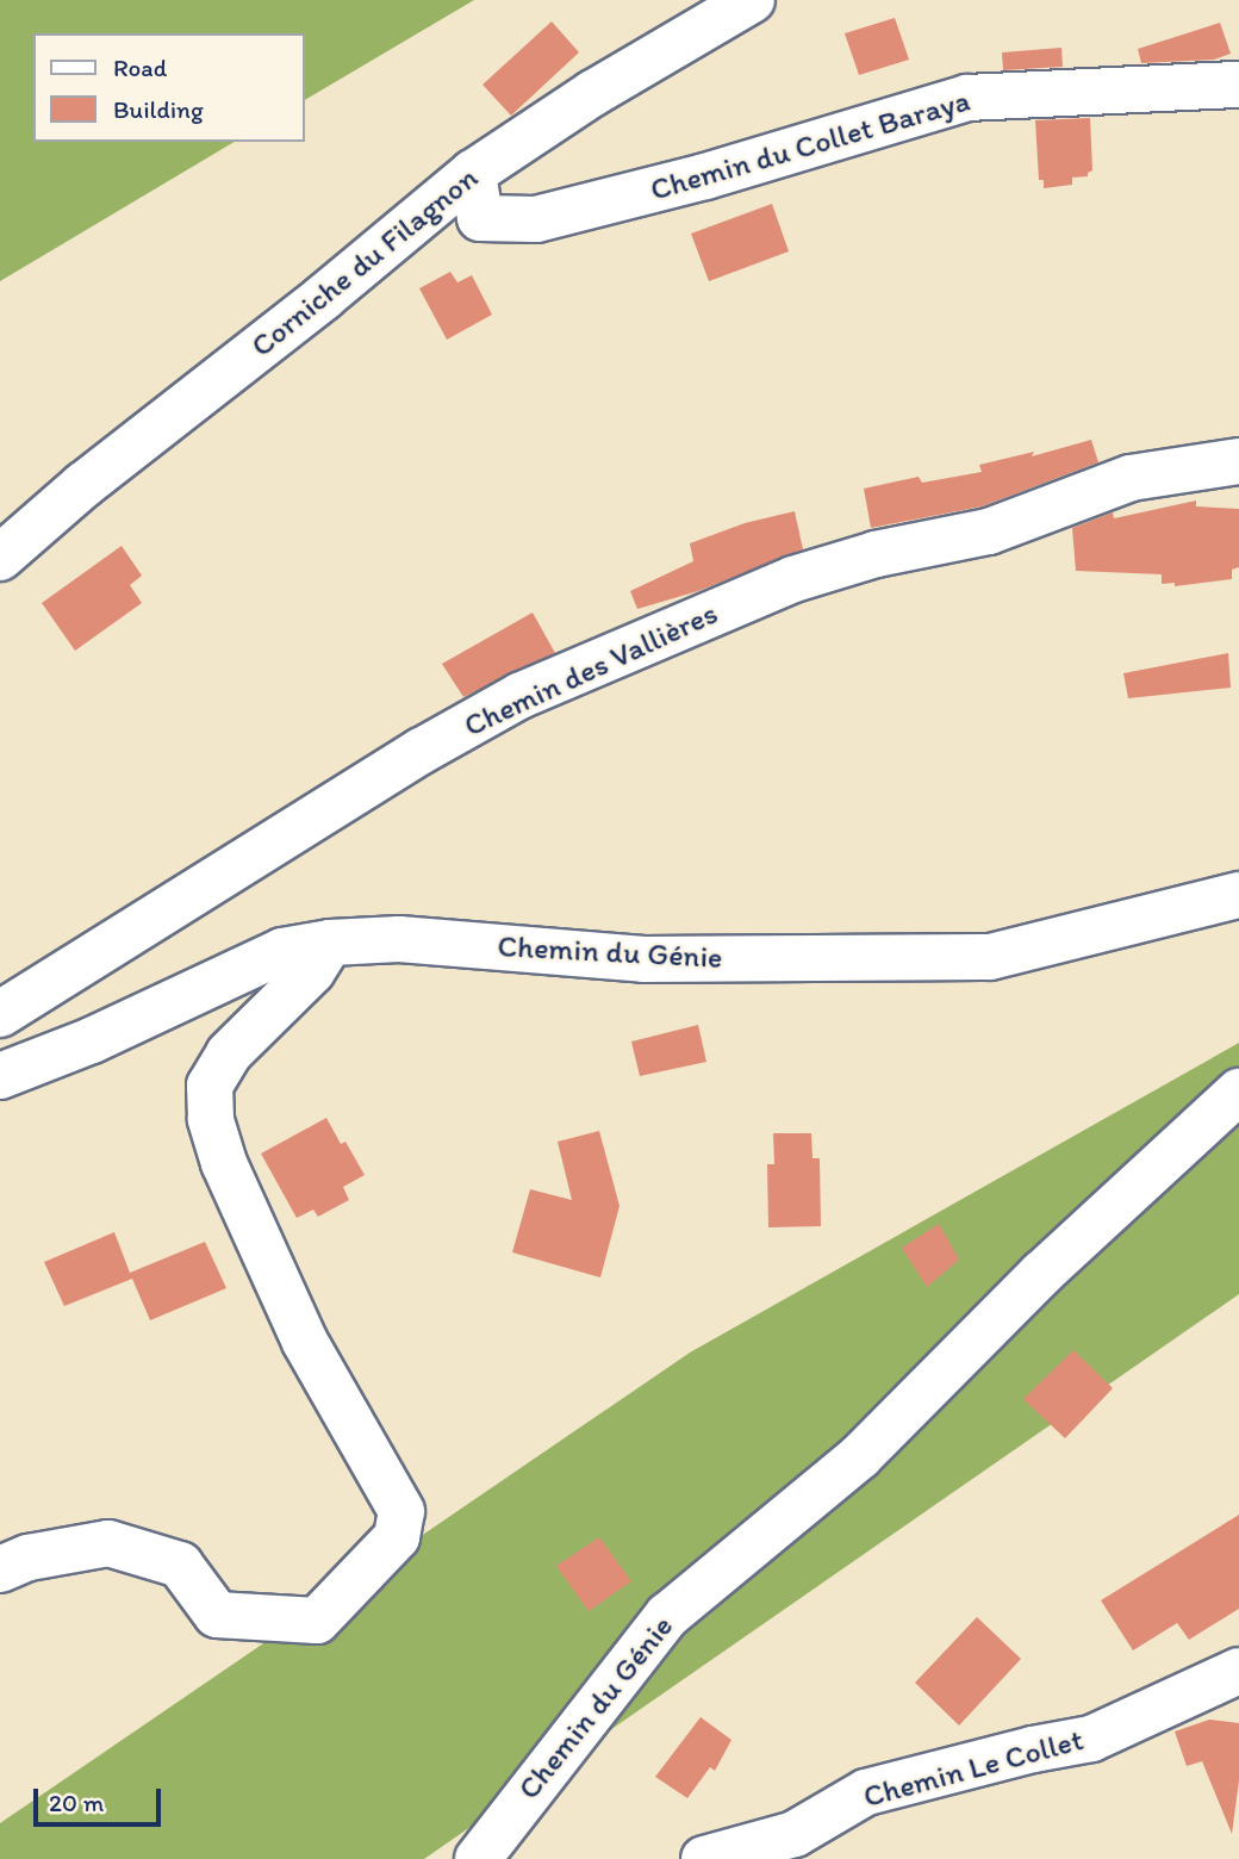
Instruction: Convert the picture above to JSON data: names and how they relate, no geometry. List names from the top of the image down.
{
  "streets": {
    "street": [
      "Chemin du Collet Baraya",
      "Corniche du Filagnon",
      "Chemin des Vallières",
      "Chemin du Génie",
      "Chemin Le Collet"
    ]
  },
  "crossings": [
    ["Chemin du Collet Baraya", "Corniche du Filagnon"]
  ],
  "legend": ["Road", "Building"],
  "scale_bar": "20 m"
}
